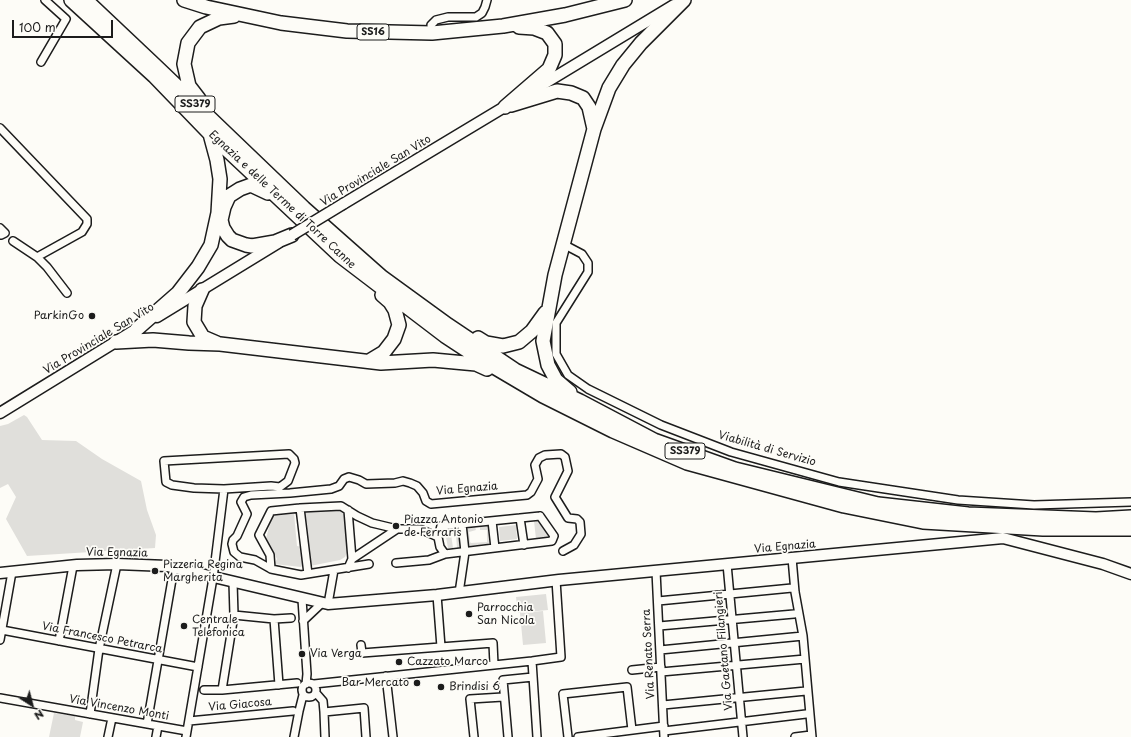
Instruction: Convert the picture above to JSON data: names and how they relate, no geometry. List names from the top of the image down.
{
  "streets": {
    "highway": ["SS16", "SS379", "Egnazia e delle Terme di Torre Canne"],
    "street": [
      "Via Provinciale San Vito",
      "Viabilità di Servizio",
      "Via Egnazia",
      "Via Francesco Petrarca",
      "Via Gaetano Filangieri",
      "Via Renato Serra",
      "Via Giacosa",
      "Via Vincenzo Monti"
    ]
  },
  "crossings": [
    ["Via Egnazia", "Via Gaetano Filangieri"],
    ["Via Egnazia", "Via Renato Serra"]
  ],
  "places": [
    "ParkinGo",
    "Piazza Antonio de Ferraris",
    "Pizzeria Regina Margherita",
    "Parrocchia San Nicola",
    "Centrale Telefonica",
    "Via Verga",
    "Cazzato Marco",
    "Bar Mercato",
    "Brindisi 6"
  ],
  "scale_bar": "100 m",
  "north": "bottom right"
}
